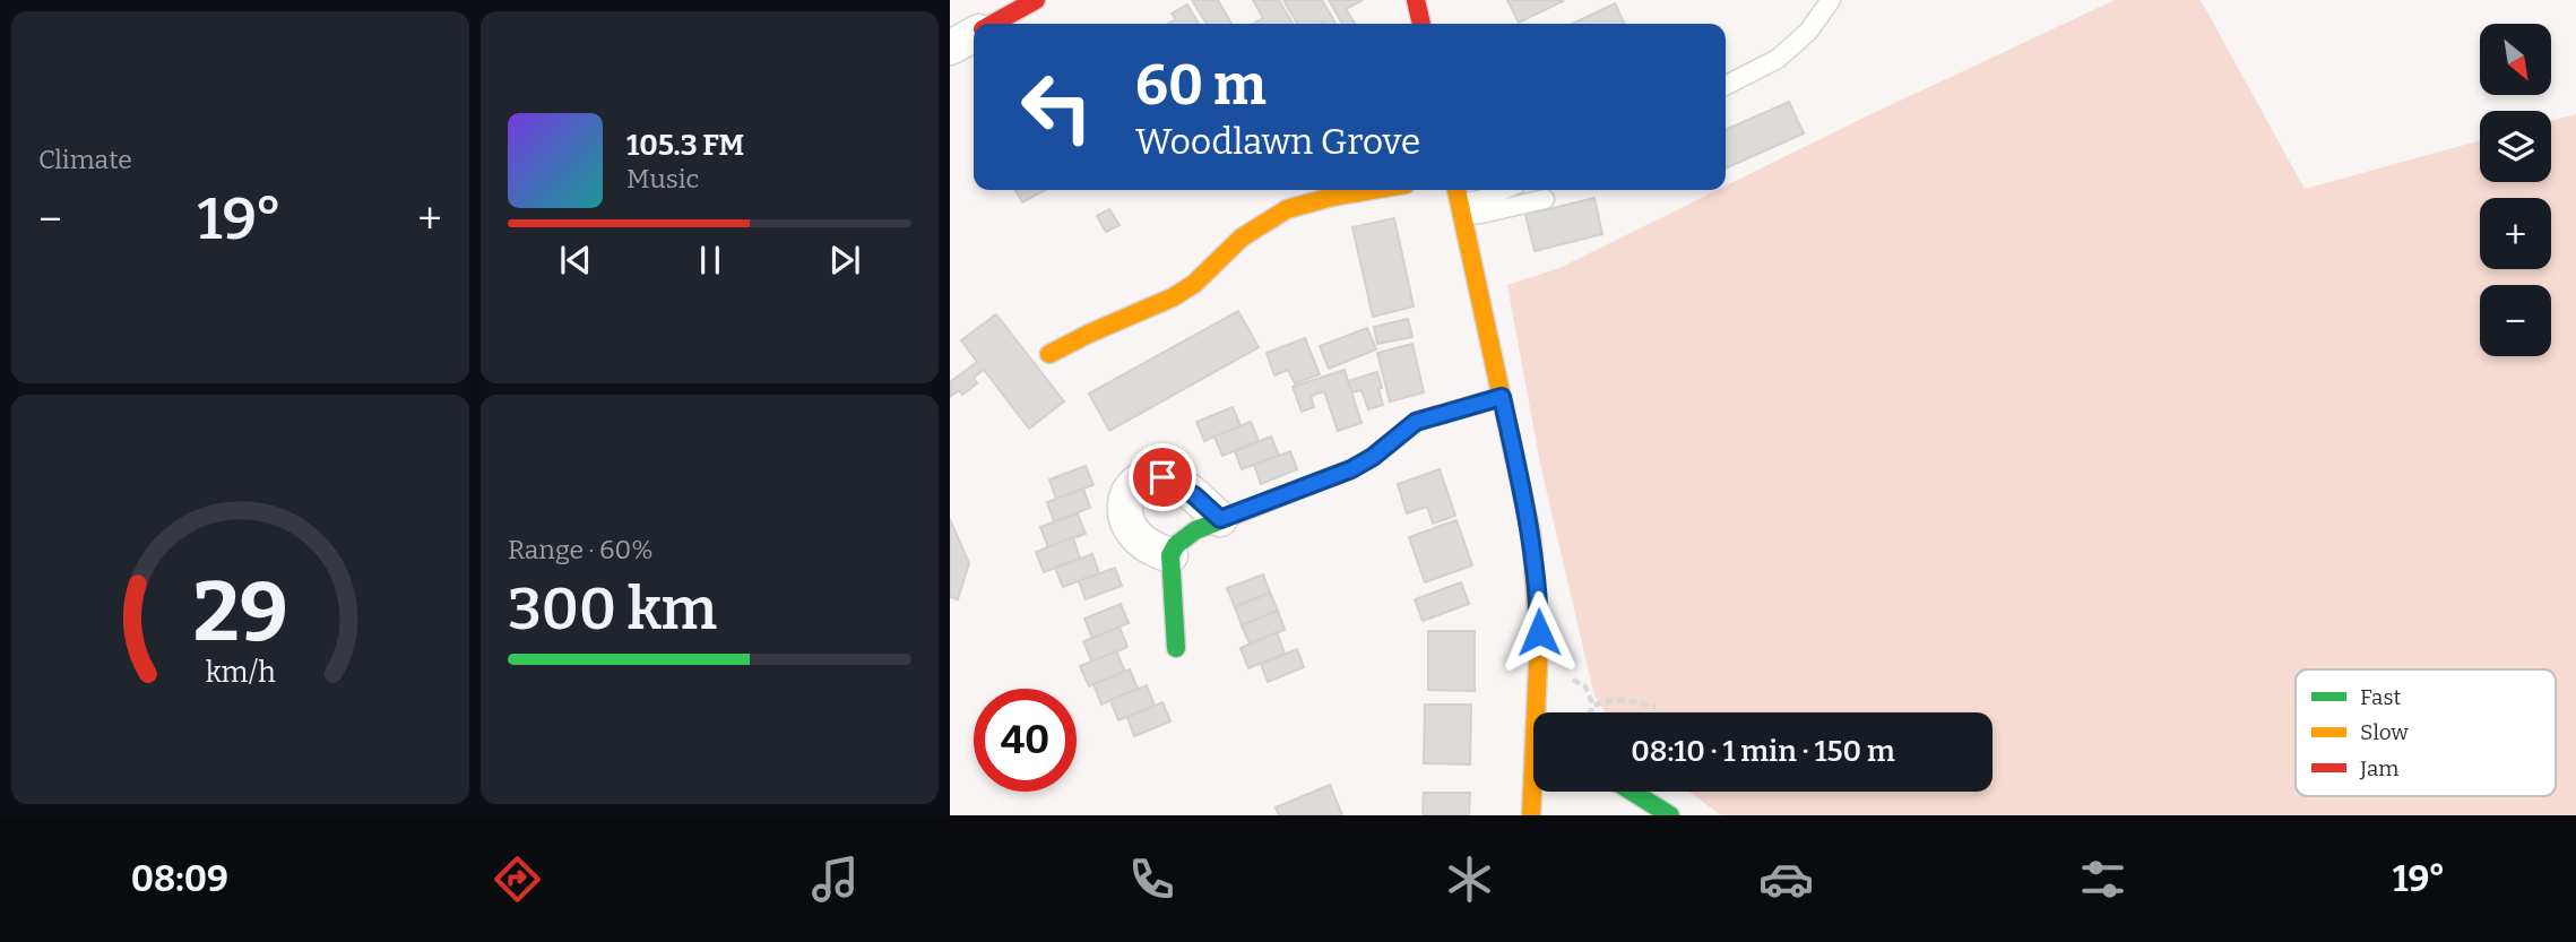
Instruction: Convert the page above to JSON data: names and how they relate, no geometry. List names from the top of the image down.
{
  "legend": ["Fast", "Slow", "Jam"],
  "north": "bottom right",
  "page": {
    "tile": [
      "Climate",
      ["Range · 60%", "300 km"]
    ],
    "map_buttons": ["+", "−"],
    "turn": ["60 m", "Woodlawn Grove"],
    "song": ["105.3 FM", "Music"],
    "heat": ["−", "19°", "+"],
    "limit": "40",
    "trip": "08:10 · 1 min · 150 m",
    "tabs": ["08:09", "19°"],
    "gauge": ["29", "km/h"]
  }
}
